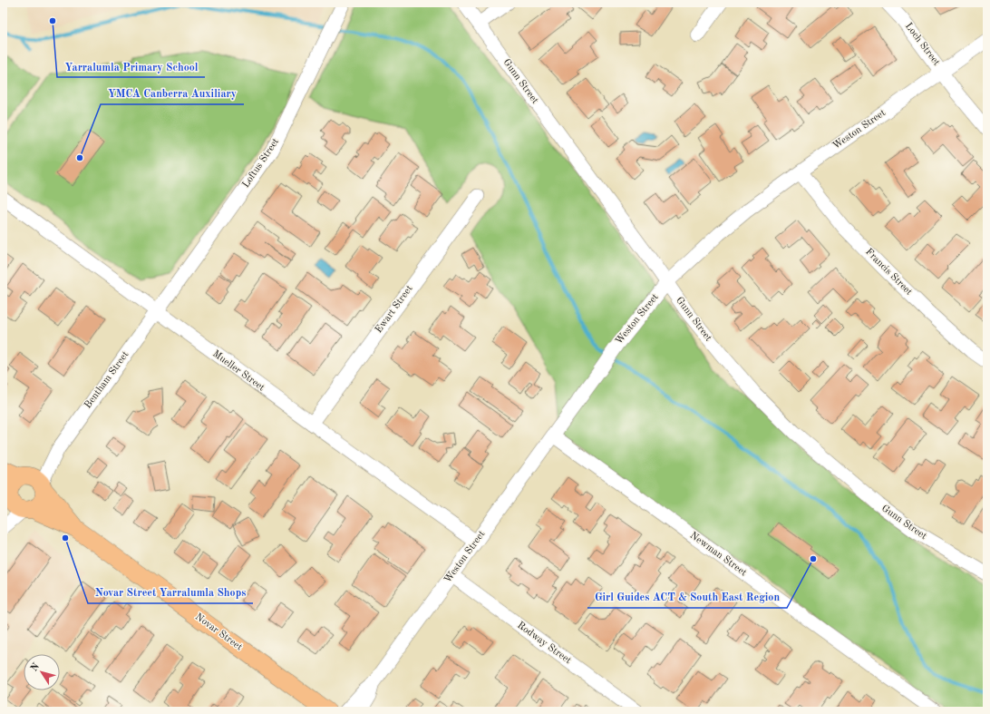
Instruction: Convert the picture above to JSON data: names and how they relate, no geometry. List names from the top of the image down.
{
  "streets": {
    "main road": ["Novar Street"],
    "street": [
      "Loch Street",
      "Gunn Street",
      "Weston Street",
      "Loftus Street",
      "Francis Street",
      "Ewart Street",
      "Mueller Street",
      "Bentham Street",
      "Newman Street",
      "Rodway Street"
    ]
  },
  "crossings": [
    ["Loch Street", "Weston Street"],
    ["Gunn Street", "Weston Street"],
    ["Weston Street", "Francis Street"],
    ["Weston Street", "Mueller Street"],
    ["Weston Street", "Newman Street"],
    ["Weston Street", "Rodway Street"],
    ["Loftus Street", "Mueller Street"],
    ["Loftus Street", "Bentham Street"],
    ["Ewart Street", "Mueller Street"],
    ["Mueller Street", "Bentham Street"],
    ["Bentham Street", "Novar Street"]
  ],
  "places": [
    "Yarralumla Primary School",
    "YMCA Canberra Auxiliary",
    "Novar Street Yarralumla Shops",
    "Girl Guides ACT & South East Region"
  ],
  "north": "top left"
}
